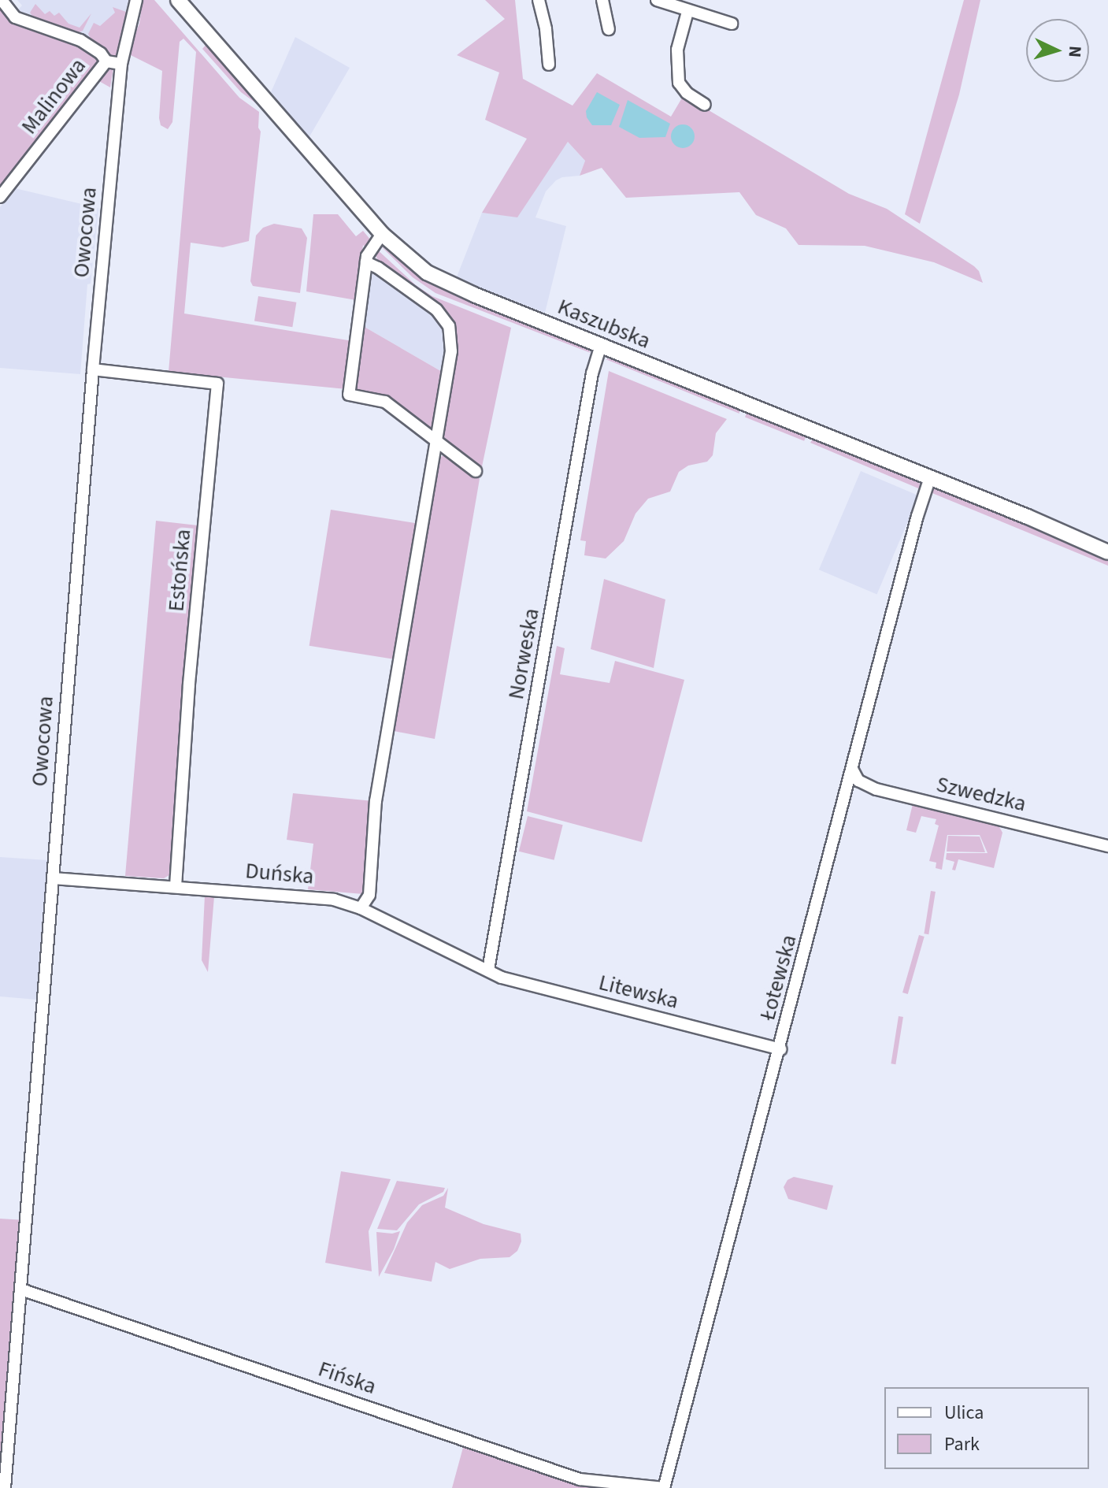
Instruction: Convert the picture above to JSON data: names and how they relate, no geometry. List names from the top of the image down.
{
  "streets": {
    "main road": ["Kaszubska"],
    "street": [
      "Malinowa",
      "Owocowa",
      "Estońska",
      "Norweska",
      "Szwedzka",
      "Duńska",
      "Łotewska",
      "Litewska",
      "Fińska"
    ]
  },
  "crossings": [
    ["Malinowa", "Owocowa"],
    ["Owocowa", "Estońska"],
    ["Owocowa", "Duńska"],
    ["Owocowa", "Fińska"],
    ["Kaszubska", "Norweska"],
    ["Kaszubska", "Łotewska"],
    ["Estońska", "Duńska"],
    ["Norweska", "Duńska"],
    ["Norweska", "Litewska"],
    ["Szwedzka", "Łotewska"],
    ["Duńska", "Litewska"],
    ["Łotewska", "Litewska"],
    ["Łotewska", "Fińska"]
  ],
  "legend": ["Ulica", "Park"],
  "north": "right"
}
